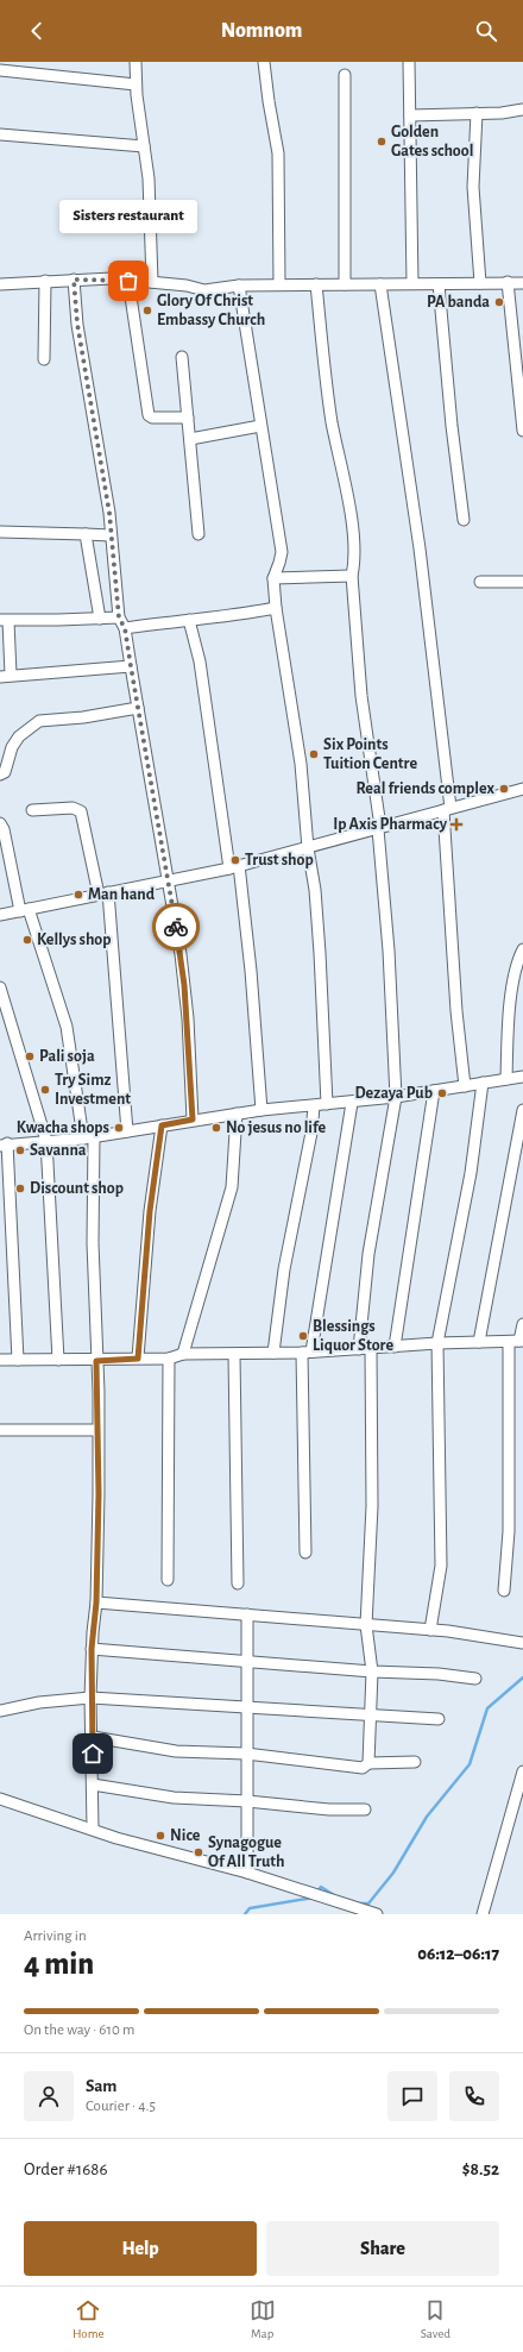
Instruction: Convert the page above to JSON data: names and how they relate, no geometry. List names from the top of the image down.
{
  "places": {
    "other": [
      "Golden Gates school",
      "Sisters restaurant",
      "PA banda",
      "Glory Of Christ Embassy Church",
      "Six Points Tuition Centre",
      "Real friends complex",
      "Trust shop",
      "Man hand",
      "Kellys shop",
      "Pali soja",
      "Try Simz Investment",
      "Dezaya Pub",
      "Kwacha shops",
      "No jesus no life",
      "Savanna",
      "Discount shop",
      "Blessings Liquor Store",
      "Nice",
      "Synagogue Of All Truth"
    ],
    "health": ["Ip Axis Pharmacy"]
  },
  "page": {
    "header": "Nomnom",
    "bubble": "Sisters restaurant",
    "heading": ["4 min", "Arriving in", "06:12–06:17"],
    "panel": [
      "Sam",
      "Courier · 4.5",
      "Order #1686",
      "$8.52"
    ],
    "bar": "On the way · 610 m",
    "buttons": ["Help", "Share"],
    "tabs": ["Home", "Map", "Saved"]
  }
}
